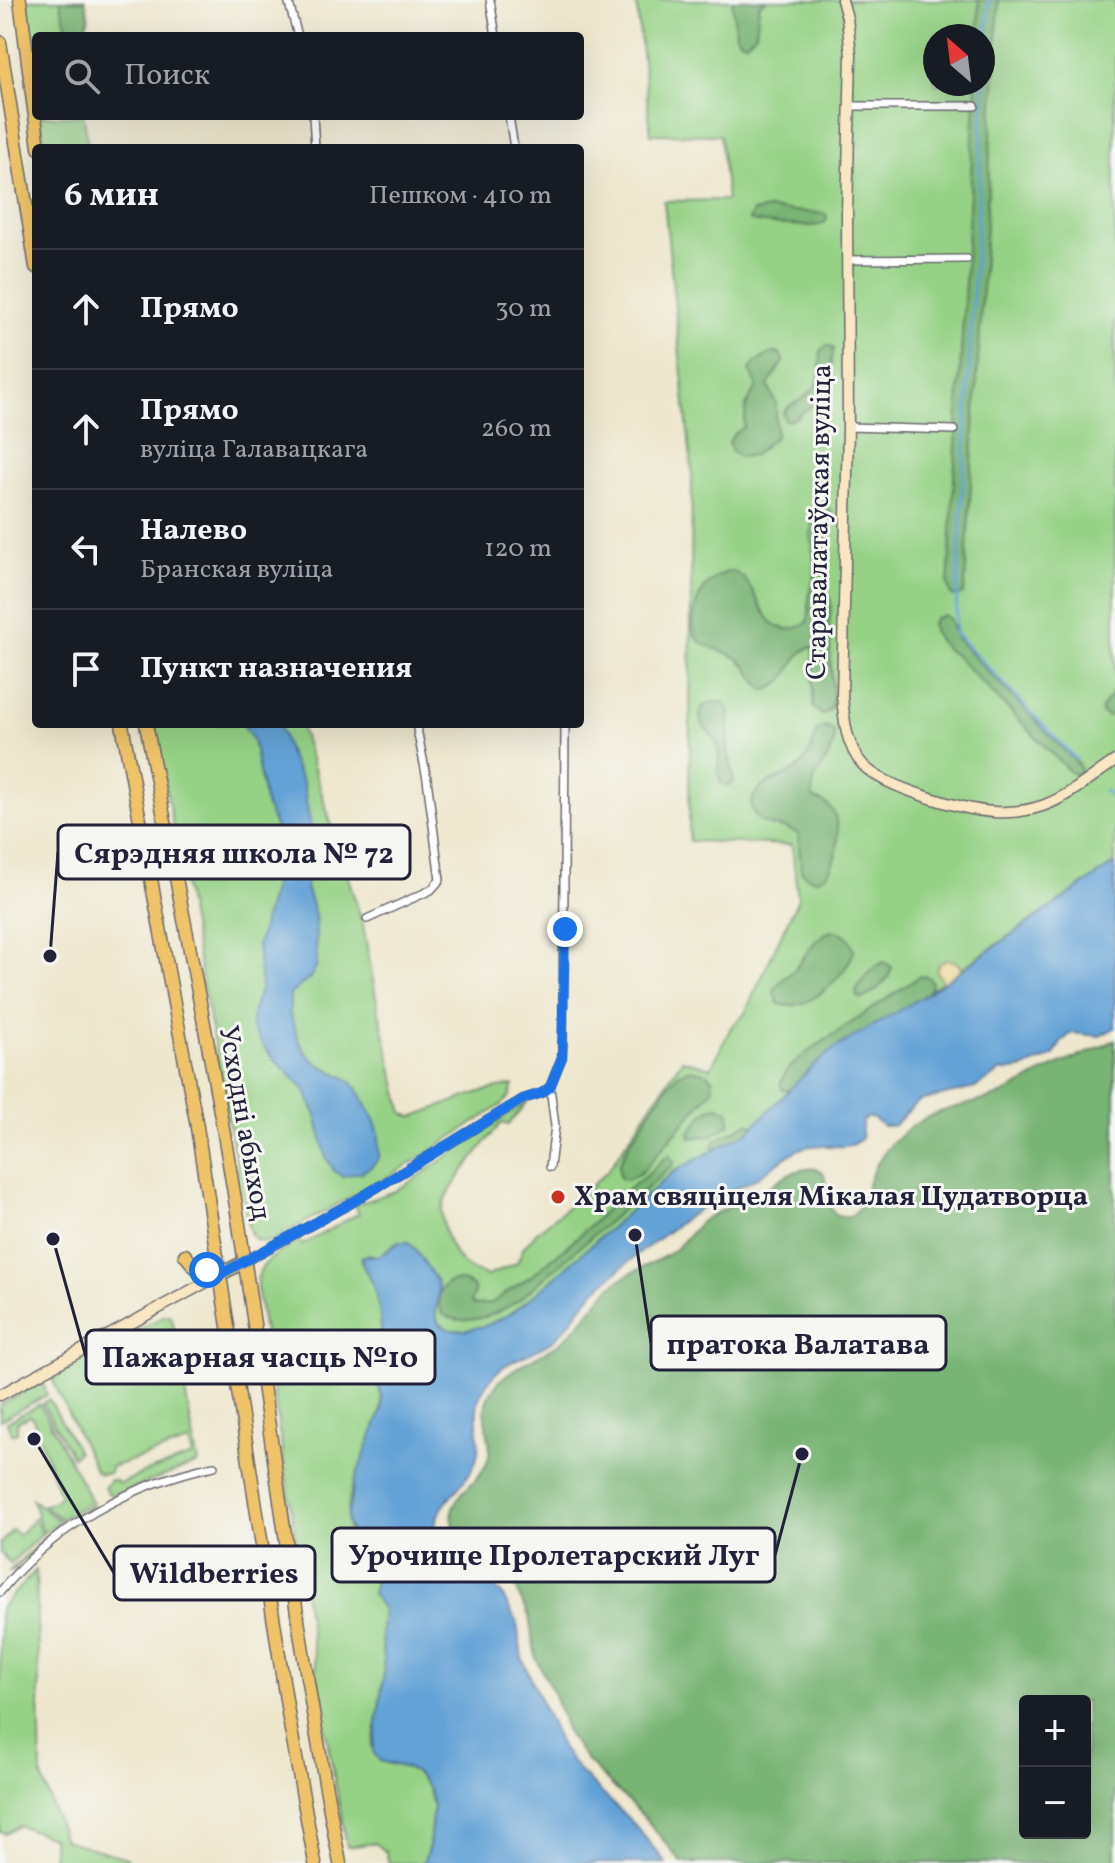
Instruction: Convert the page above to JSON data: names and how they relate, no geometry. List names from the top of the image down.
{
  "streets": {
    "main road": ["Усходні абыход"],
    "street": ["Старавалатаўская вуліца"]
  },
  "places": [
    "Сярэдняя школа № 72",
    "Храм свяціцеля Мікалая Цудатворца",
    "пратока Валатава",
    "Пажарная часць №10",
    "Wildberries",
    "Урочище Пролетарский Луг"
  ],
  "north": "top left",
  "page": {
    "search": "Поиск",
    "heading": ["6 мин", "Пешком · 410 m"],
    "list": [
      ["Прямо", "30 m"],
      ["Прямо", "вуліца Галавацкага", "260 m"],
      ["Налево", "Бранская вуліца", "120 m"],
      "Пункт назначения"
    ],
    "map_buttons": ["+", "−"]
  }
}
